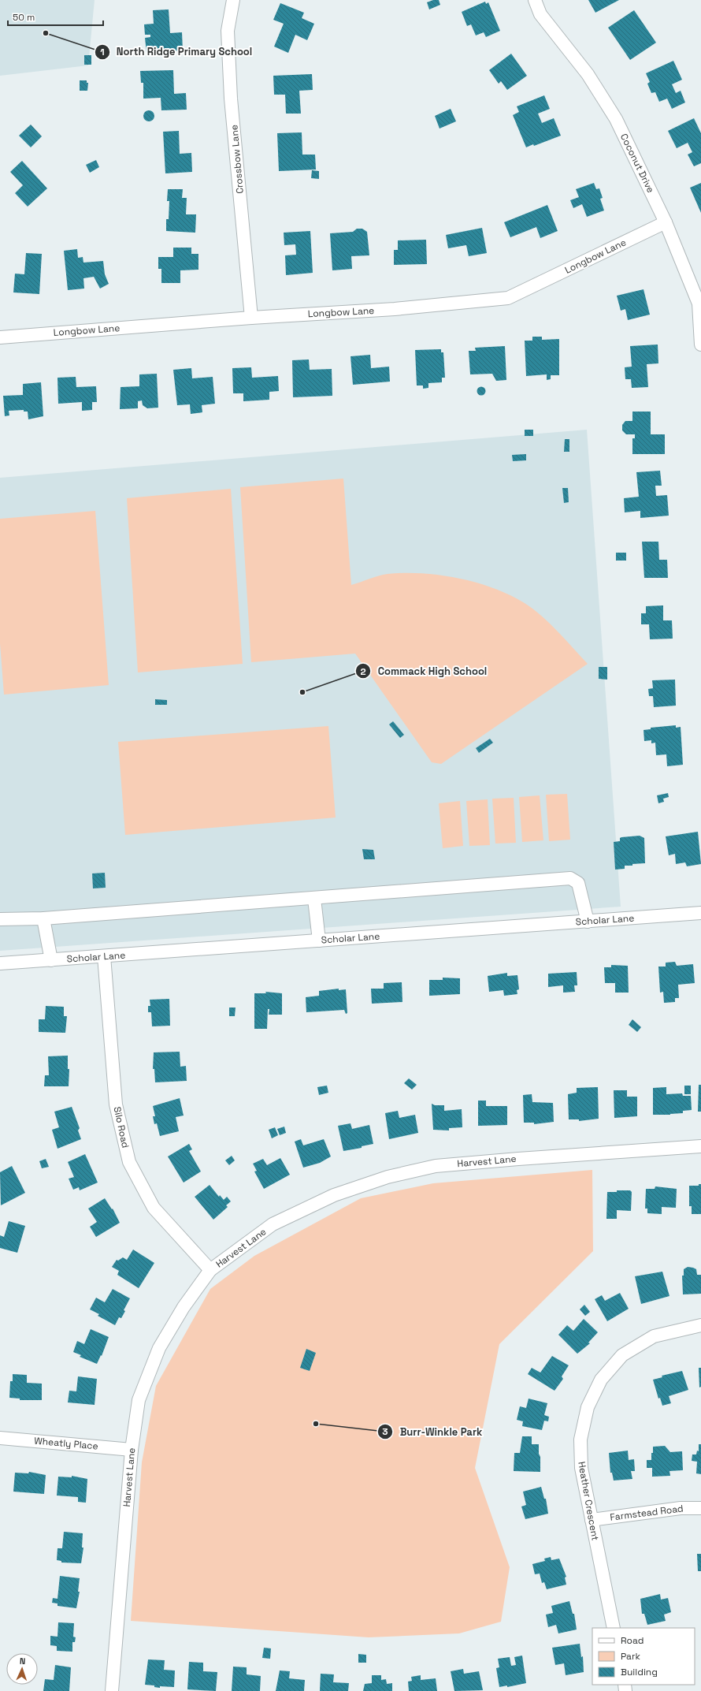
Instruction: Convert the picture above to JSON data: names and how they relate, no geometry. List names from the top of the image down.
{
  "streets": {
    "street": [
      "Crossbow Lane",
      "Coconut Drive",
      "Longbow Lane",
      "Scholar Lane",
      "Silo Road",
      "Harvest Lane",
      "Wheatly Place",
      "Heather Crescent",
      "Farmstead Road"
    ]
  },
  "crossings": [
    ["Crossbow Lane", "Longbow Lane"],
    ["Coconut Drive", "Longbow Lane"],
    ["Scholar Lane", "Silo Road"],
    ["Silo Road", "Harvest Lane"],
    ["Harvest Lane", "Wheatly Place"],
    ["Heather Crescent", "Farmstead Road"]
  ],
  "places": ["North Ridge Primary School", "Commack High School", "Burr-Winkle Park"],
  "legend": ["Road", "Park", "Building"],
  "scale_bar": "50 m",
  "north": "top"
}
